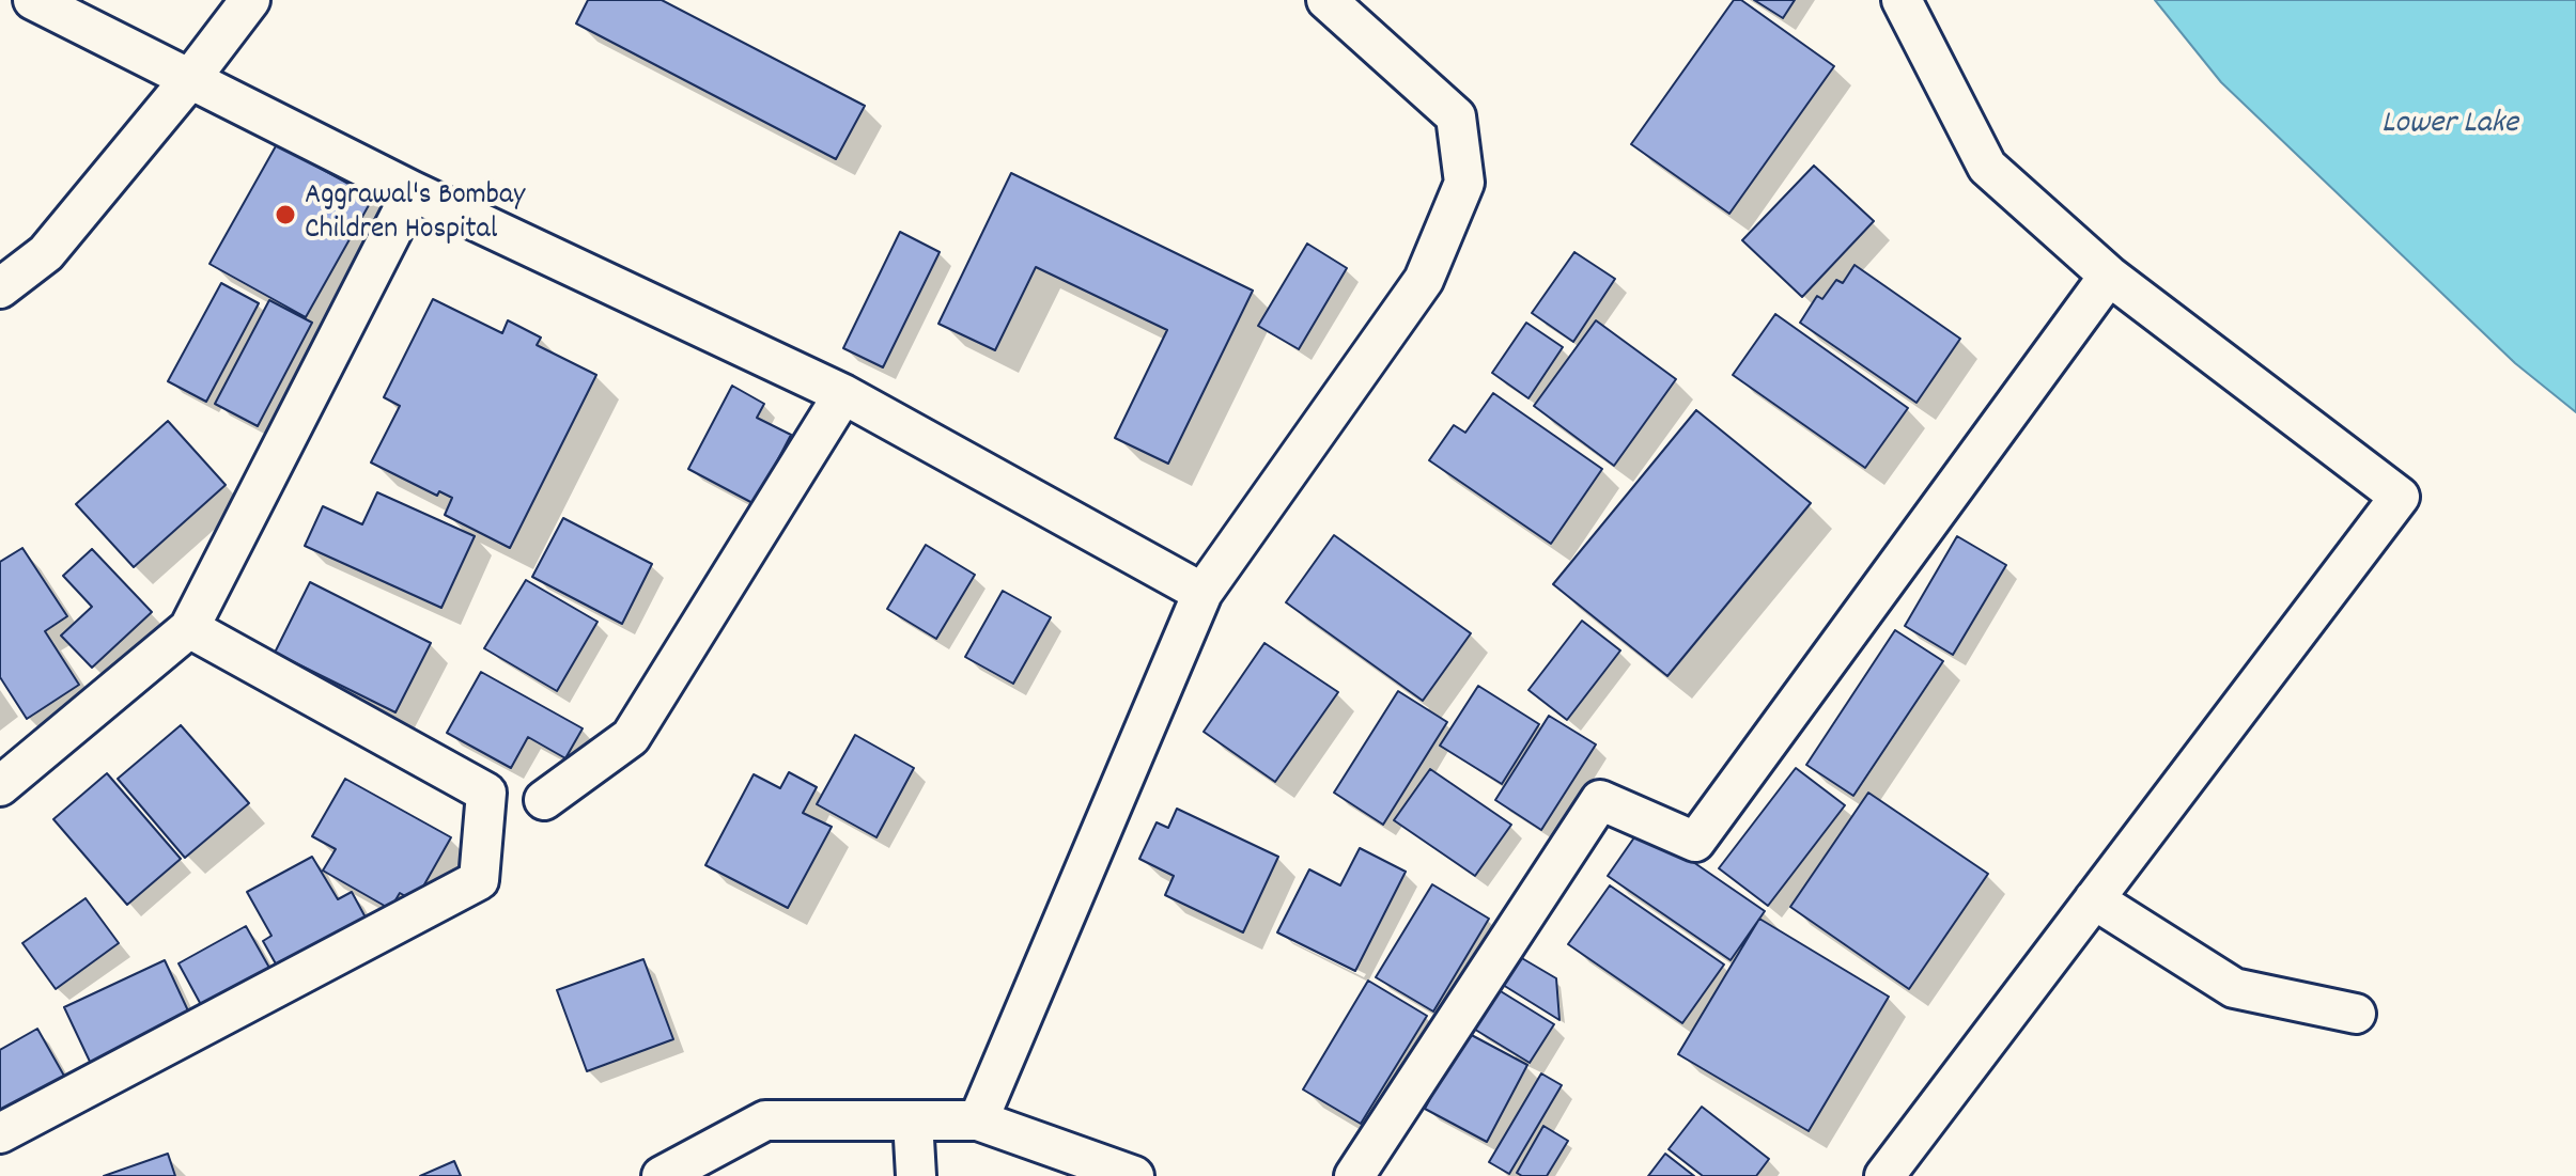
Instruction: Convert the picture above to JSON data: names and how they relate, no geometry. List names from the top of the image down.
{
  "water": ["Lower Lake"],
  "places": ["Aggrawal's Bombay Children Hospital"]
}
